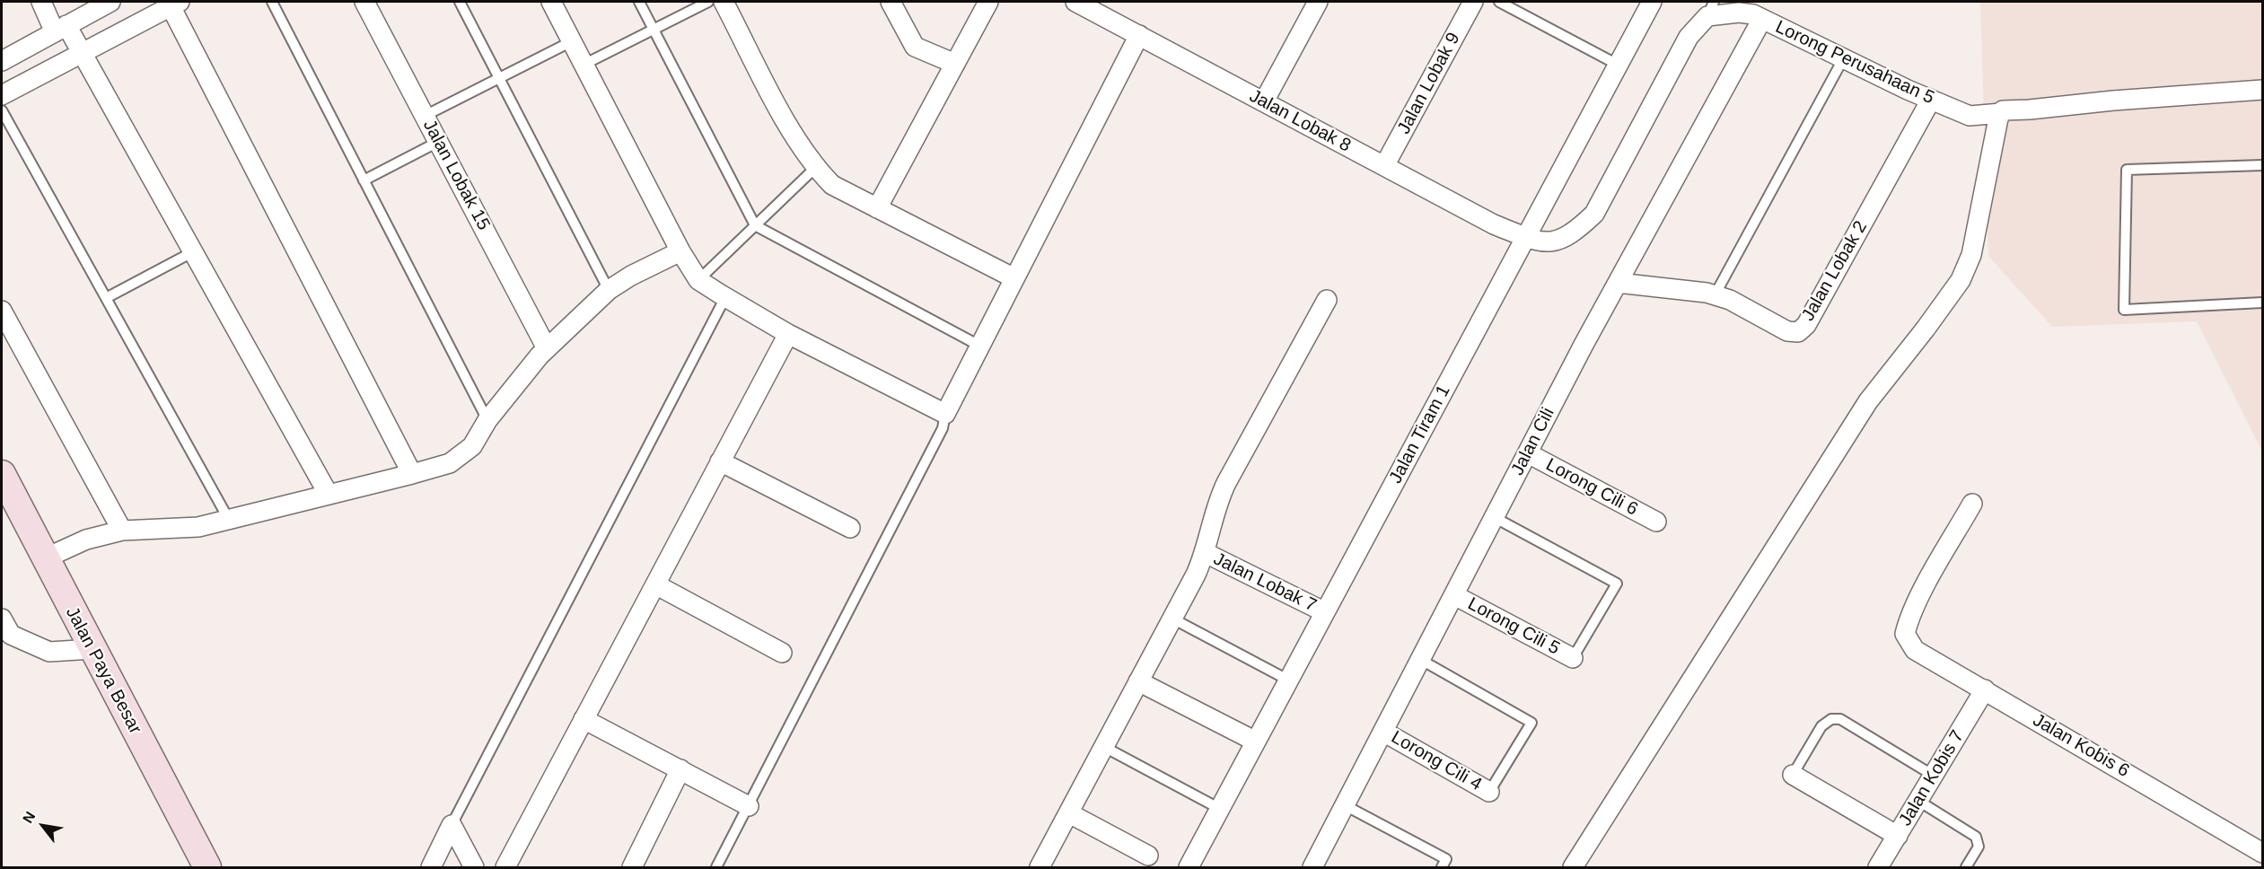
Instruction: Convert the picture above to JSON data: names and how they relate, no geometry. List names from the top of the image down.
{
  "streets": {
    "street": [
      "Lorong Perusahaan 5",
      "Jalan Lobak 9",
      "Jalan Lobak 8",
      "Jalan Lobak 15",
      "Jalan Lobak 2",
      "Jalan Tiram 1",
      "Jalan Cili",
      "Lorong Cili 6",
      "Jalan Lobak 7",
      "Lorong Cili 5",
      "Jalan Paya Besar",
      "Jalan Kobis 6",
      "Lorong Cili 4",
      "Jalan Kobis 7"
    ]
  },
  "crossings": [
    ["Lorong Perusahaan 5", "Jalan Lobak 8"],
    ["Lorong Perusahaan 5", "Jalan Lobak 2"],
    ["Lorong Perusahaan 5", "Jalan Tiram 1"],
    ["Lorong Perusahaan 5", "Jalan Cili"],
    ["Jalan Lobak 9", "Jalan Lobak 8"],
    ["Jalan Lobak 8", "Jalan Tiram 1"],
    ["Jalan Lobak 2", "Jalan Cili"],
    ["Jalan Tiram 1", "Jalan Lobak 7"],
    ["Jalan Cili", "Lorong Cili 6"],
    ["Jalan Cili", "Lorong Cili 5"],
    ["Jalan Cili", "Lorong Cili 4"],
    ["Jalan Kobis 6", "Jalan Kobis 7"]
  ],
  "north": "top left"
}
